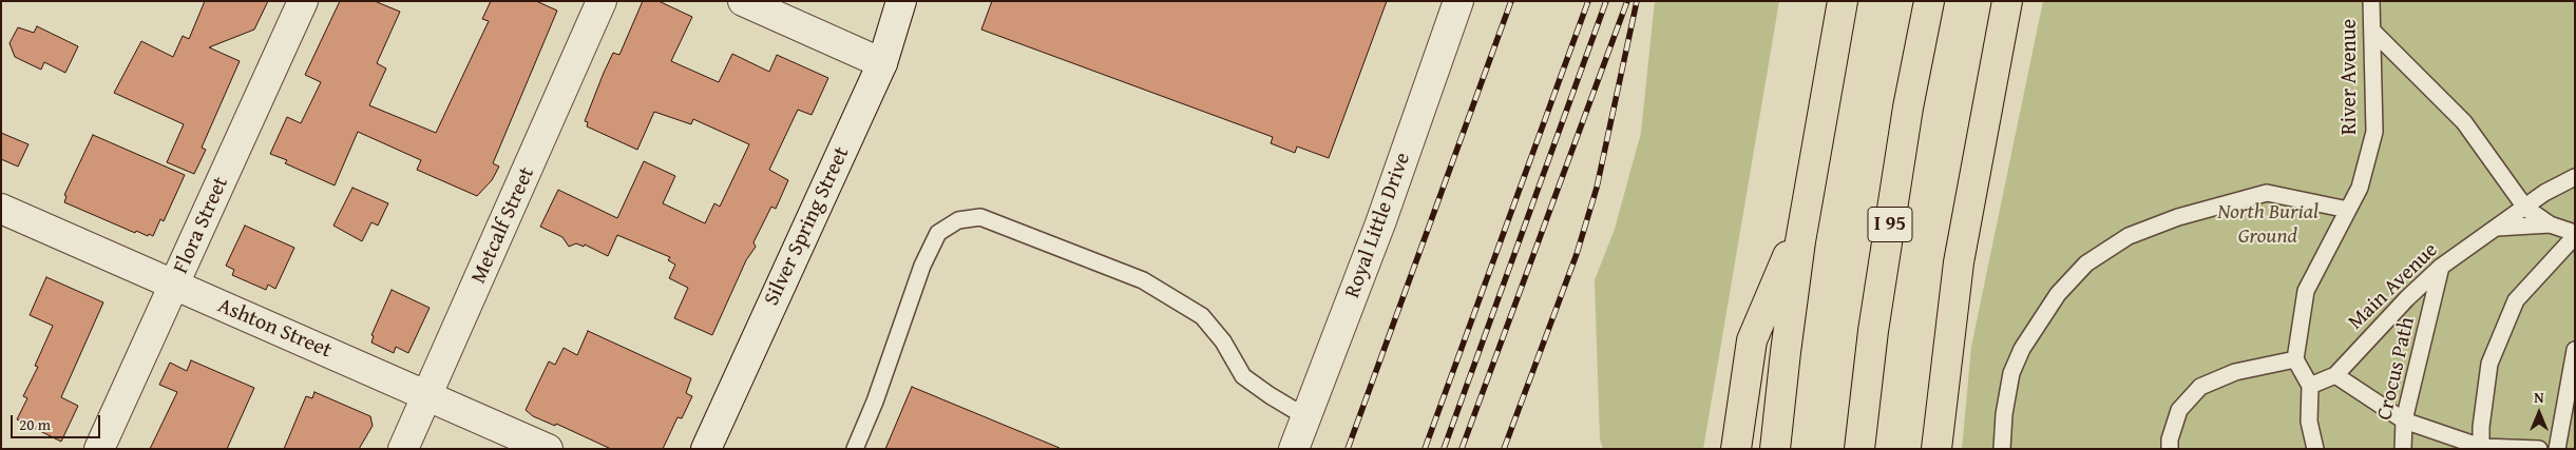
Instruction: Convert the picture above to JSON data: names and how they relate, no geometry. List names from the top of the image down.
{
  "streets": {
    "highway": ["I 95"],
    "street": [
      "Flora Street",
      "Metcalf Street",
      "Royal Little Drive",
      "Silver Spring Street",
      "Ashton Street"
    ],
    "lane": ["River Avenue", "Main Avenue", "Crocus Path"]
  },
  "crossings": [
    ["Flora Street", "Ashton Street"],
    ["Metcalf Street", "Ashton Street"],
    ["Main Avenue", "Crocus Path"]
  ],
  "parks": ["North Burial Ground"],
  "scale_bar": "20 m",
  "north": "top"
}
